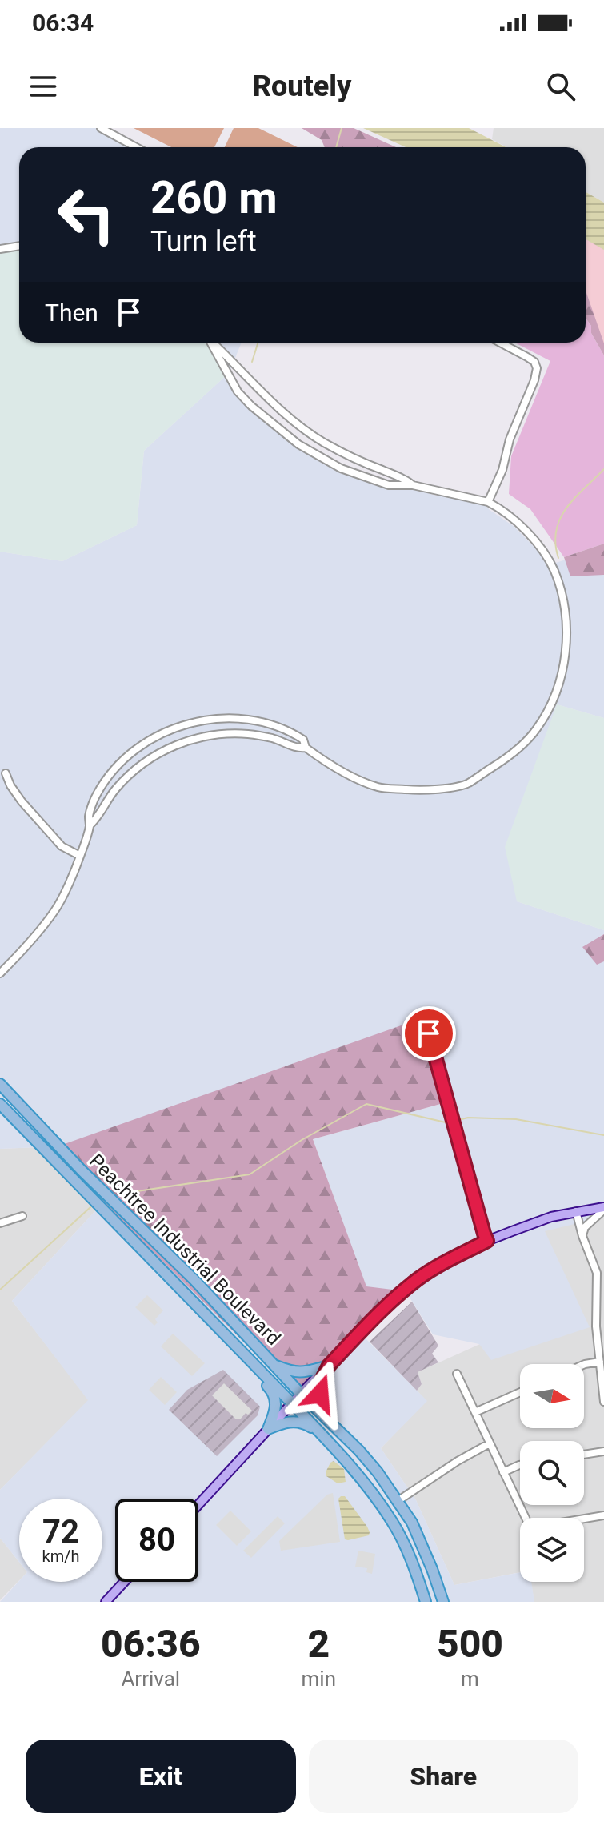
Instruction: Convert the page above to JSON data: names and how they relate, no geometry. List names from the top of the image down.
{
  "streets": {
    "highway": ["Peachtree Industrial Boulevard"]
  },
  "north": "right",
  "page": {
    "status": "06:34",
    "header": "Routely",
    "turn": ["260 m", "Turn left"],
    "then": "Then",
    "speed": "72 km/h",
    "limit": "80",
    "eta": [
      "06:36",
      "Arrival",
      "2",
      "min",
      "500",
      "m"
    ],
    "buttons": ["Exit", "Share"]
  }
}
